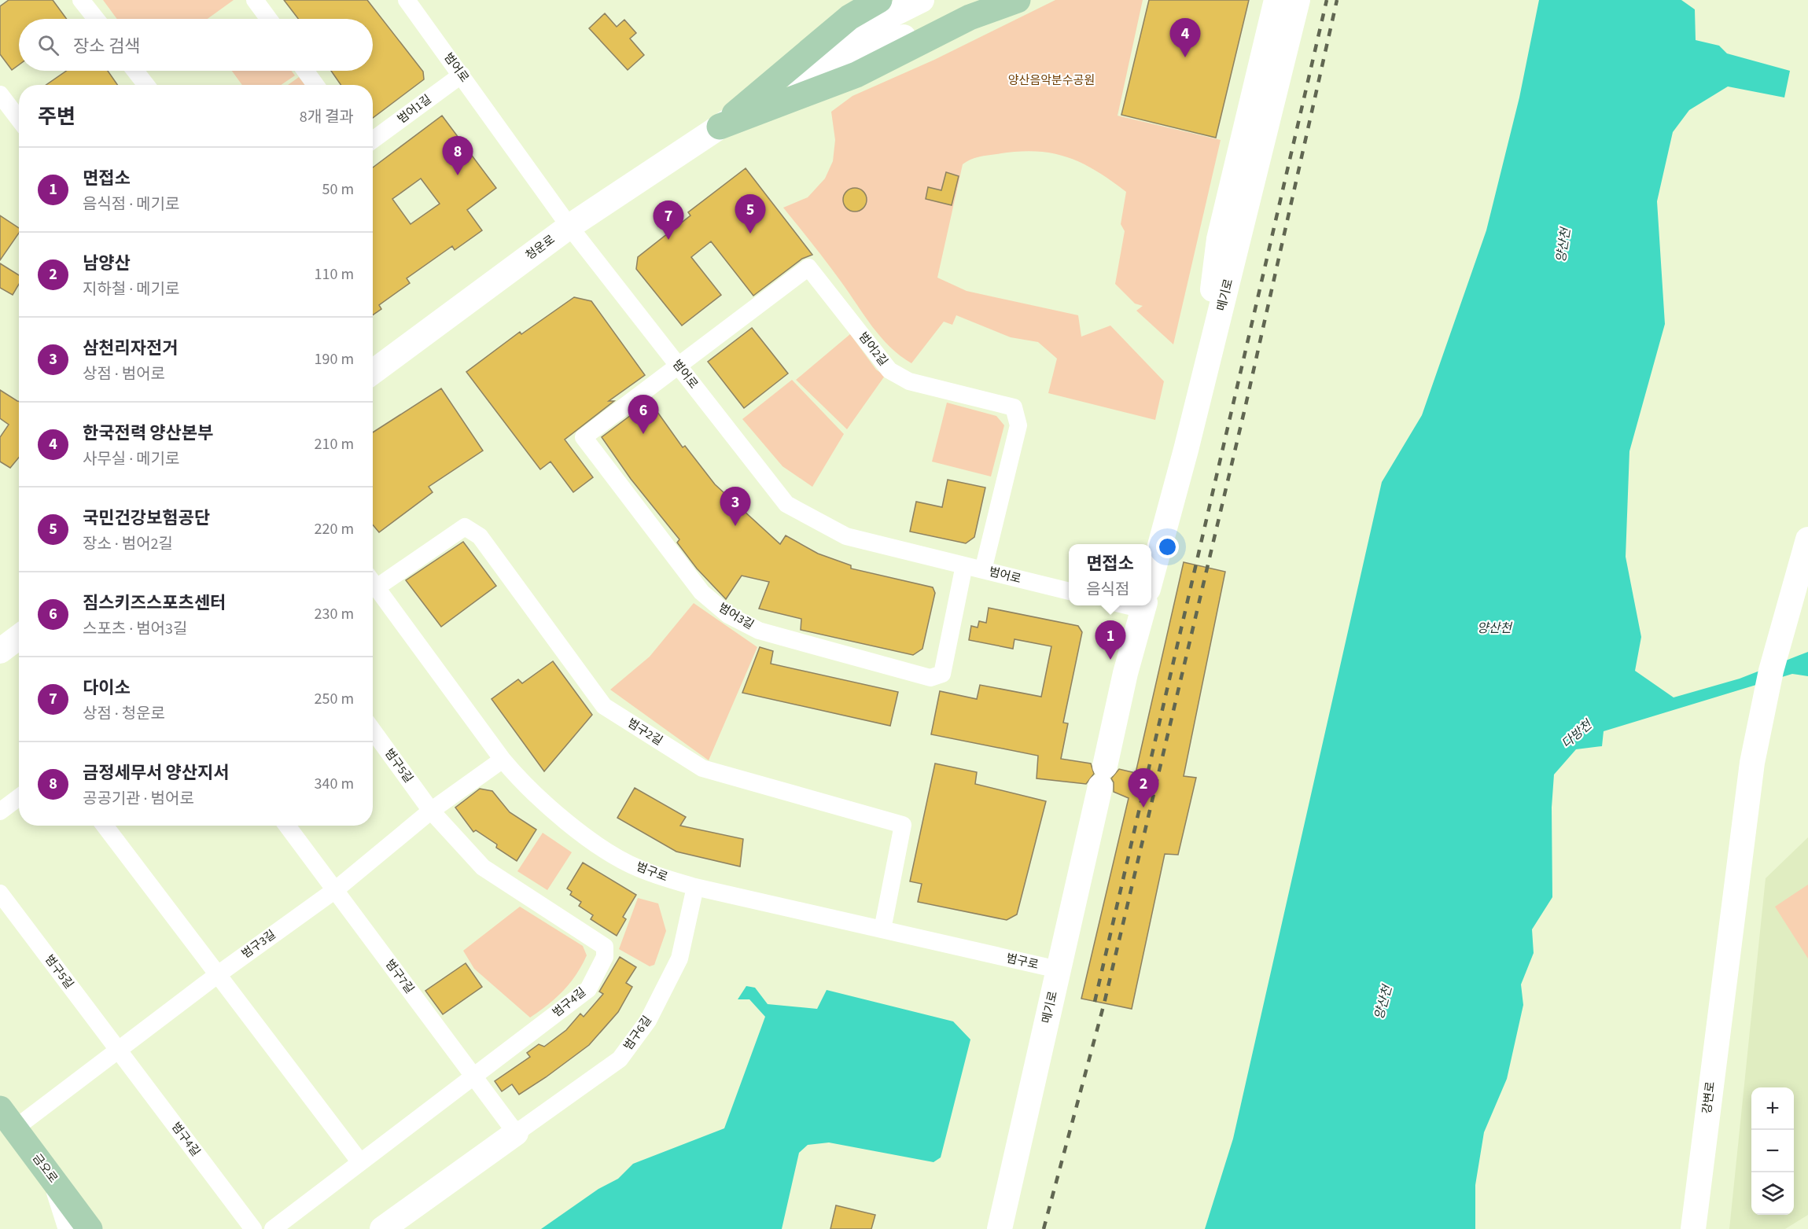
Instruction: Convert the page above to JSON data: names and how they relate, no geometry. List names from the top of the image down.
{
  "streets": {
    "main road": ["금오로"],
    "street": [
      "범어로",
      "범어1길",
      "청운로",
      "메기로",
      "범어2길",
      "범어3길",
      "범구2길",
      "범구5길",
      "범구로",
      "범구3길",
      "범구7길",
      "범구4길",
      "범구6길",
      "강변로"
    ]
  },
  "crossings": [
    ["범어로", "범어1길"],
    ["범어로", "청운로"],
    ["범어로", "범어2길"],
    ["범어로", "범어3길"],
    ["메기로", "범구로"],
    ["범어2길", "범어3길"],
    ["범구2길", "범구로"],
    ["범구5길", "범구3길"],
    ["범구5길", "범구4길"],
    ["범구로", "범구3길"],
    ["범구로", "범구6길"],
    ["범구3길", "범구7길"],
    ["범구3길", "범구4길"],
    ["범구3길", "금오로"],
    ["범구7길", "범구4길"],
    ["범구7길", "범구6길"]
  ],
  "water": ["양산천", "다방천"],
  "parks": ["양산음악분수공원"],
  "page": {
    "pins": [
      "4",
      "8",
      "5",
      "7",
      "6",
      "3",
      "1",
      "2"
    ],
    "search": "장소 검색",
    "heading": ["주변", "8개 결과"],
    "list": [
      {
        "mark": "1",
        "name": "면접소",
        "note": "음식점 · 메기로",
        "value": "50 m"
      },
      {
        "mark": "2",
        "name": "남양산",
        "note": "지하철 · 메기로",
        "value": "110 m"
      },
      {
        "mark": "3",
        "name": "삼천리자전거",
        "note": "상점 · 범어로",
        "value": "190 m"
      },
      {
        "mark": "4",
        "name": "한국전력 양산본부",
        "note": "사무실 · 메기로",
        "value": "210 m"
      },
      {
        "mark": "5",
        "name": "국민건강보험공단",
        "note": "장소 · 범어2길",
        "value": "220 m"
      },
      {
        "mark": "6",
        "name": "짐스키즈스포츠센터",
        "note": "스포츠 · 범어3길",
        "value": "230 m"
      },
      {
        "mark": "7",
        "name": "다이소",
        "note": "상점 · 청운로",
        "value": "250 m"
      },
      {
        "mark": "8",
        "name": "금정세무서 양산지서",
        "note": "공공기관 · 범어로",
        "value": "340 m"
      }
    ],
    "popup": ["면접소", "음식점"],
    "map_buttons": ["+", "−"]
  }
}
